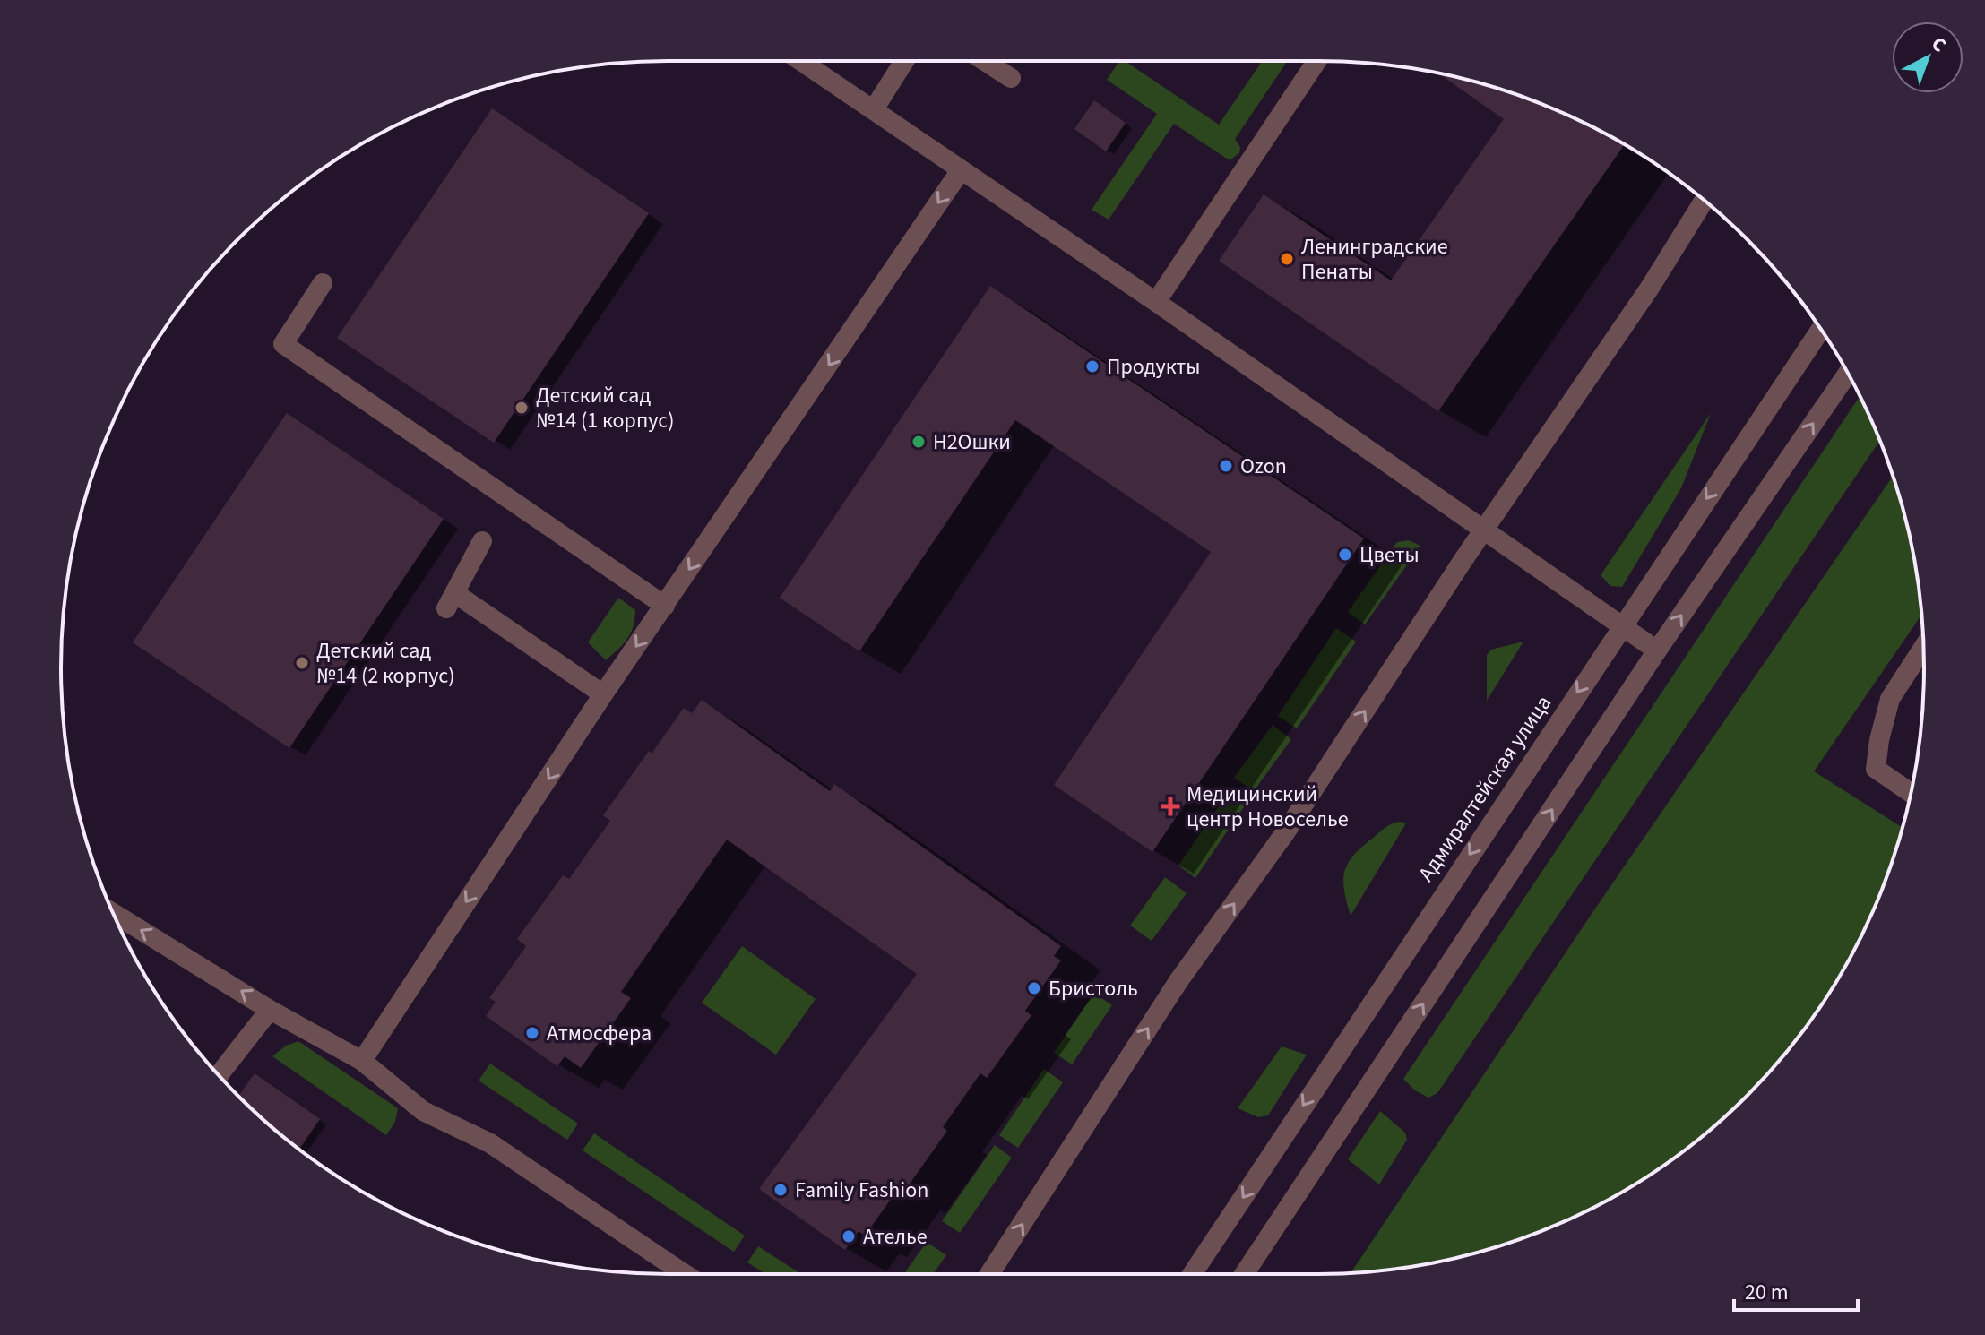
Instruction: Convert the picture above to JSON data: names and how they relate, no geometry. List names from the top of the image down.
{
  "streets": {
    "street": ["Адмиралтейская улица"]
  },
  "places": {
    "other": [
      "Ленинградские Пенаты",
      "Продукты",
      "Детский сад №14 (1 корпус)",
      "H2Oшки",
      "Ozon",
      "Цветы",
      "Детский сад №14 (2 корпус)",
      "Бристоль",
      "Атмосфера",
      "Family Fashion",
      "Ателье"
    ],
    "health": ["Медицинский центр Новоселье"]
  },
  "scale_bar": "20 m",
  "north": "top right"
}
